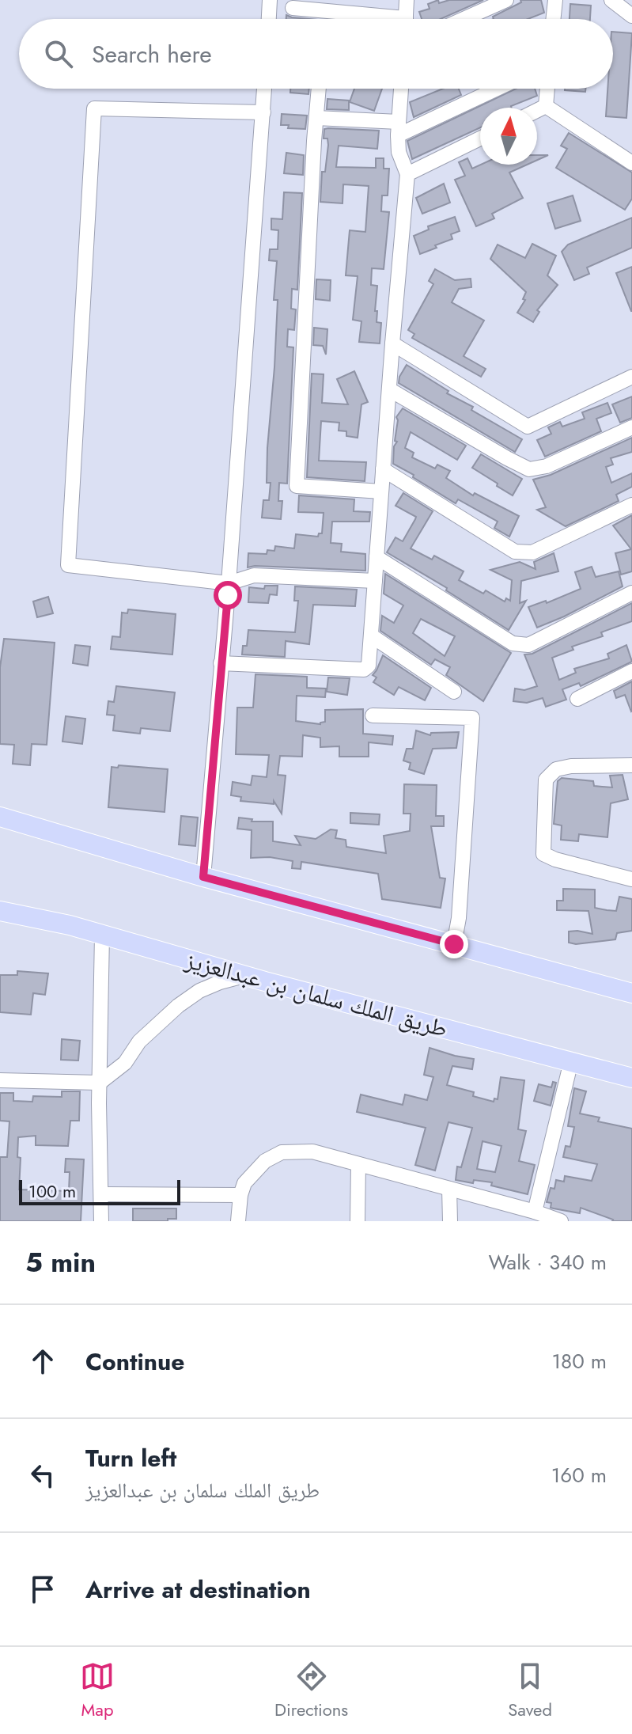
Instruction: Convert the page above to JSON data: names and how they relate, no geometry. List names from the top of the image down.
{
  "streets": {
    "main road": ["طريق الملك سلمان بن عبدالعزيز"]
  },
  "scale_bar": "100 m",
  "north": "top",
  "page": {
    "search": "Search here",
    "scale": "100 m",
    "heading": ["5 min", "Walk · 340 m"],
    "list": [
      ["Continue", "180 m"],
      ["Turn left", "طريق الملك سلمان بن عبدالعزيز", "160 m"],
      "Arrive at destination"
    ],
    "nav": ["Map", "Directions", "Saved"]
  }
}
